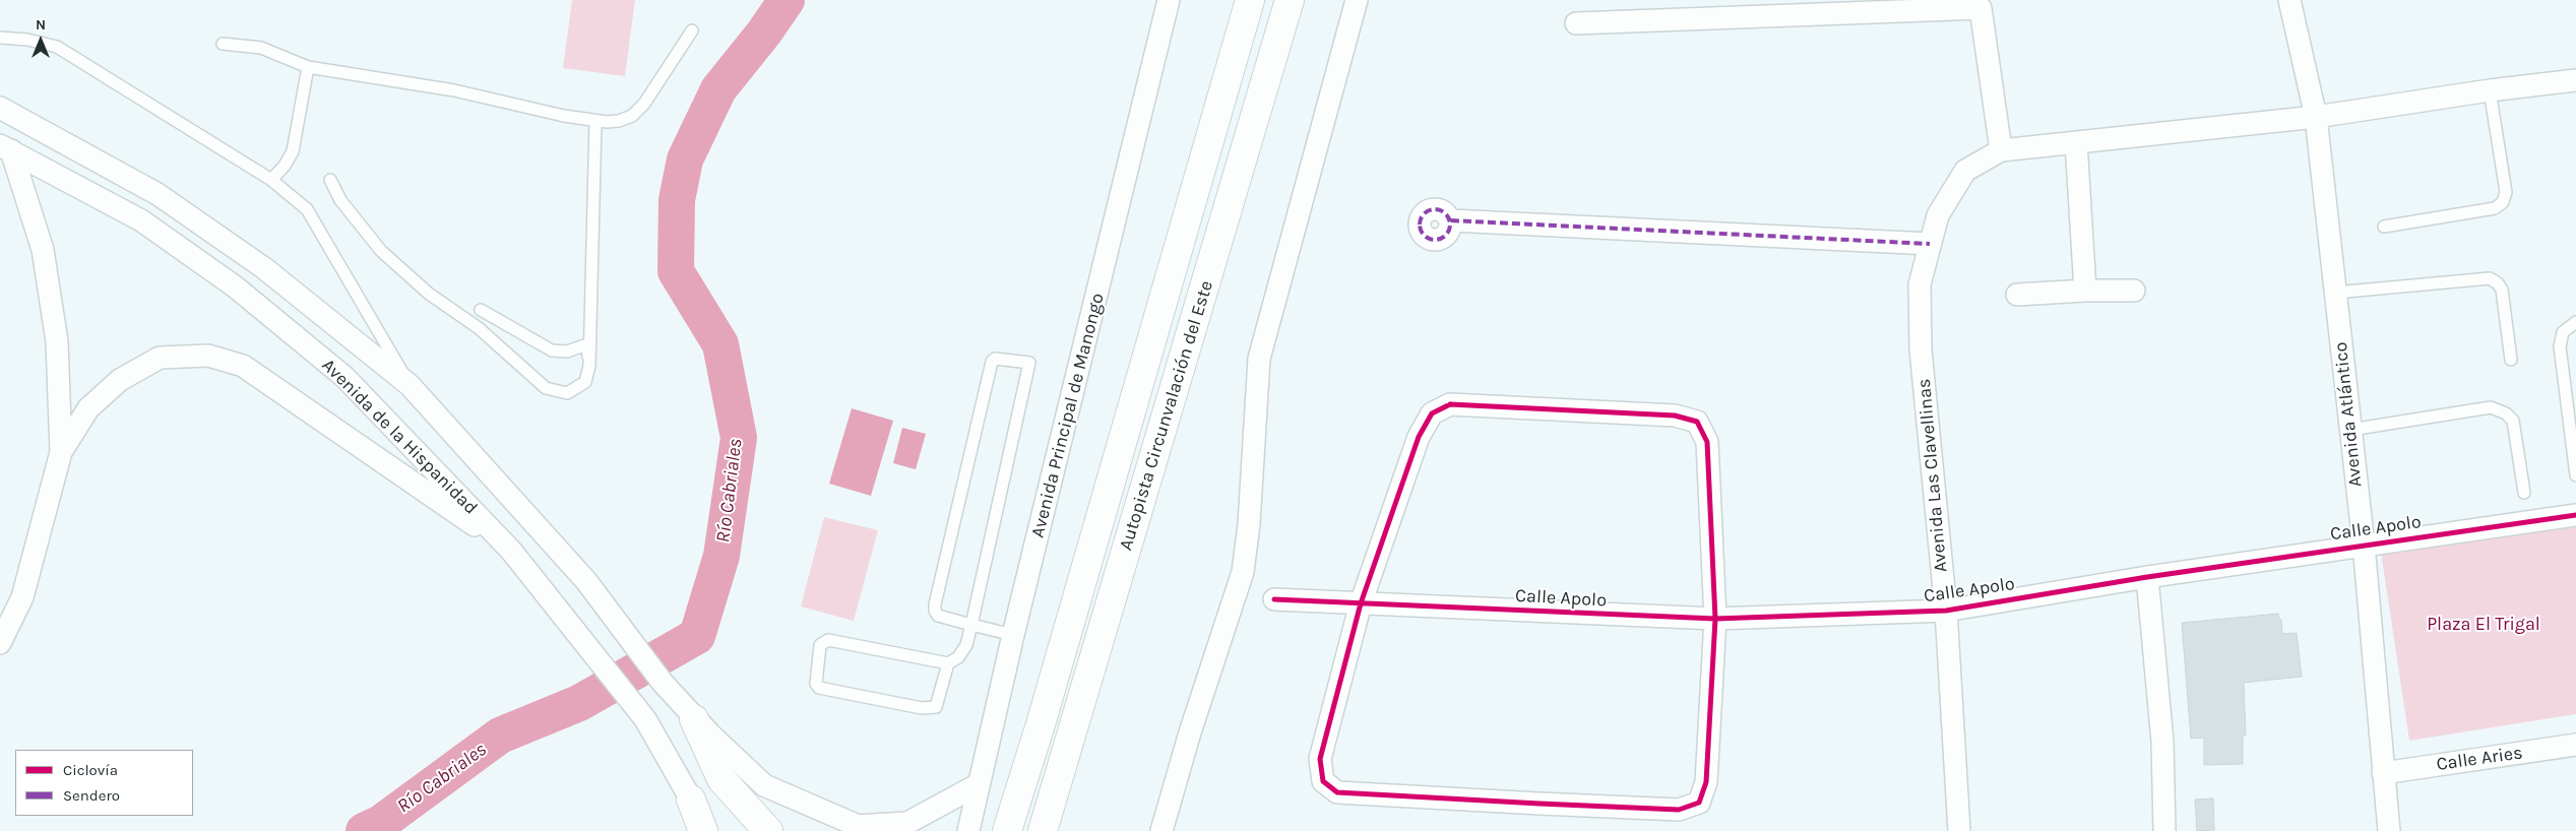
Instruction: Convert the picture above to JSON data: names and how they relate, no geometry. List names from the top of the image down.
{
  "streets": {
    "highway": ["Autopista Circunvalación del Este"],
    "street": [
      "Avenida Atlántico",
      "Avenida Principal de Manongo",
      "Avenida de la Hispanidad",
      "Avenida Las Clavellinas",
      "Calle Apolo",
      "Calle Aries"
    ]
  },
  "crossings": [
    ["Avenida Atlántico", "Calle Apolo"],
    ["Avenida Atlántico", "Calle Aries"],
    ["Avenida Las Clavellinas", "Calle Apolo"]
  ],
  "water": ["Río Cabriales"],
  "parks": ["Plaza El Trigal"],
  "legend": ["Ciclovía", "Sendero"],
  "north": "top"
}
